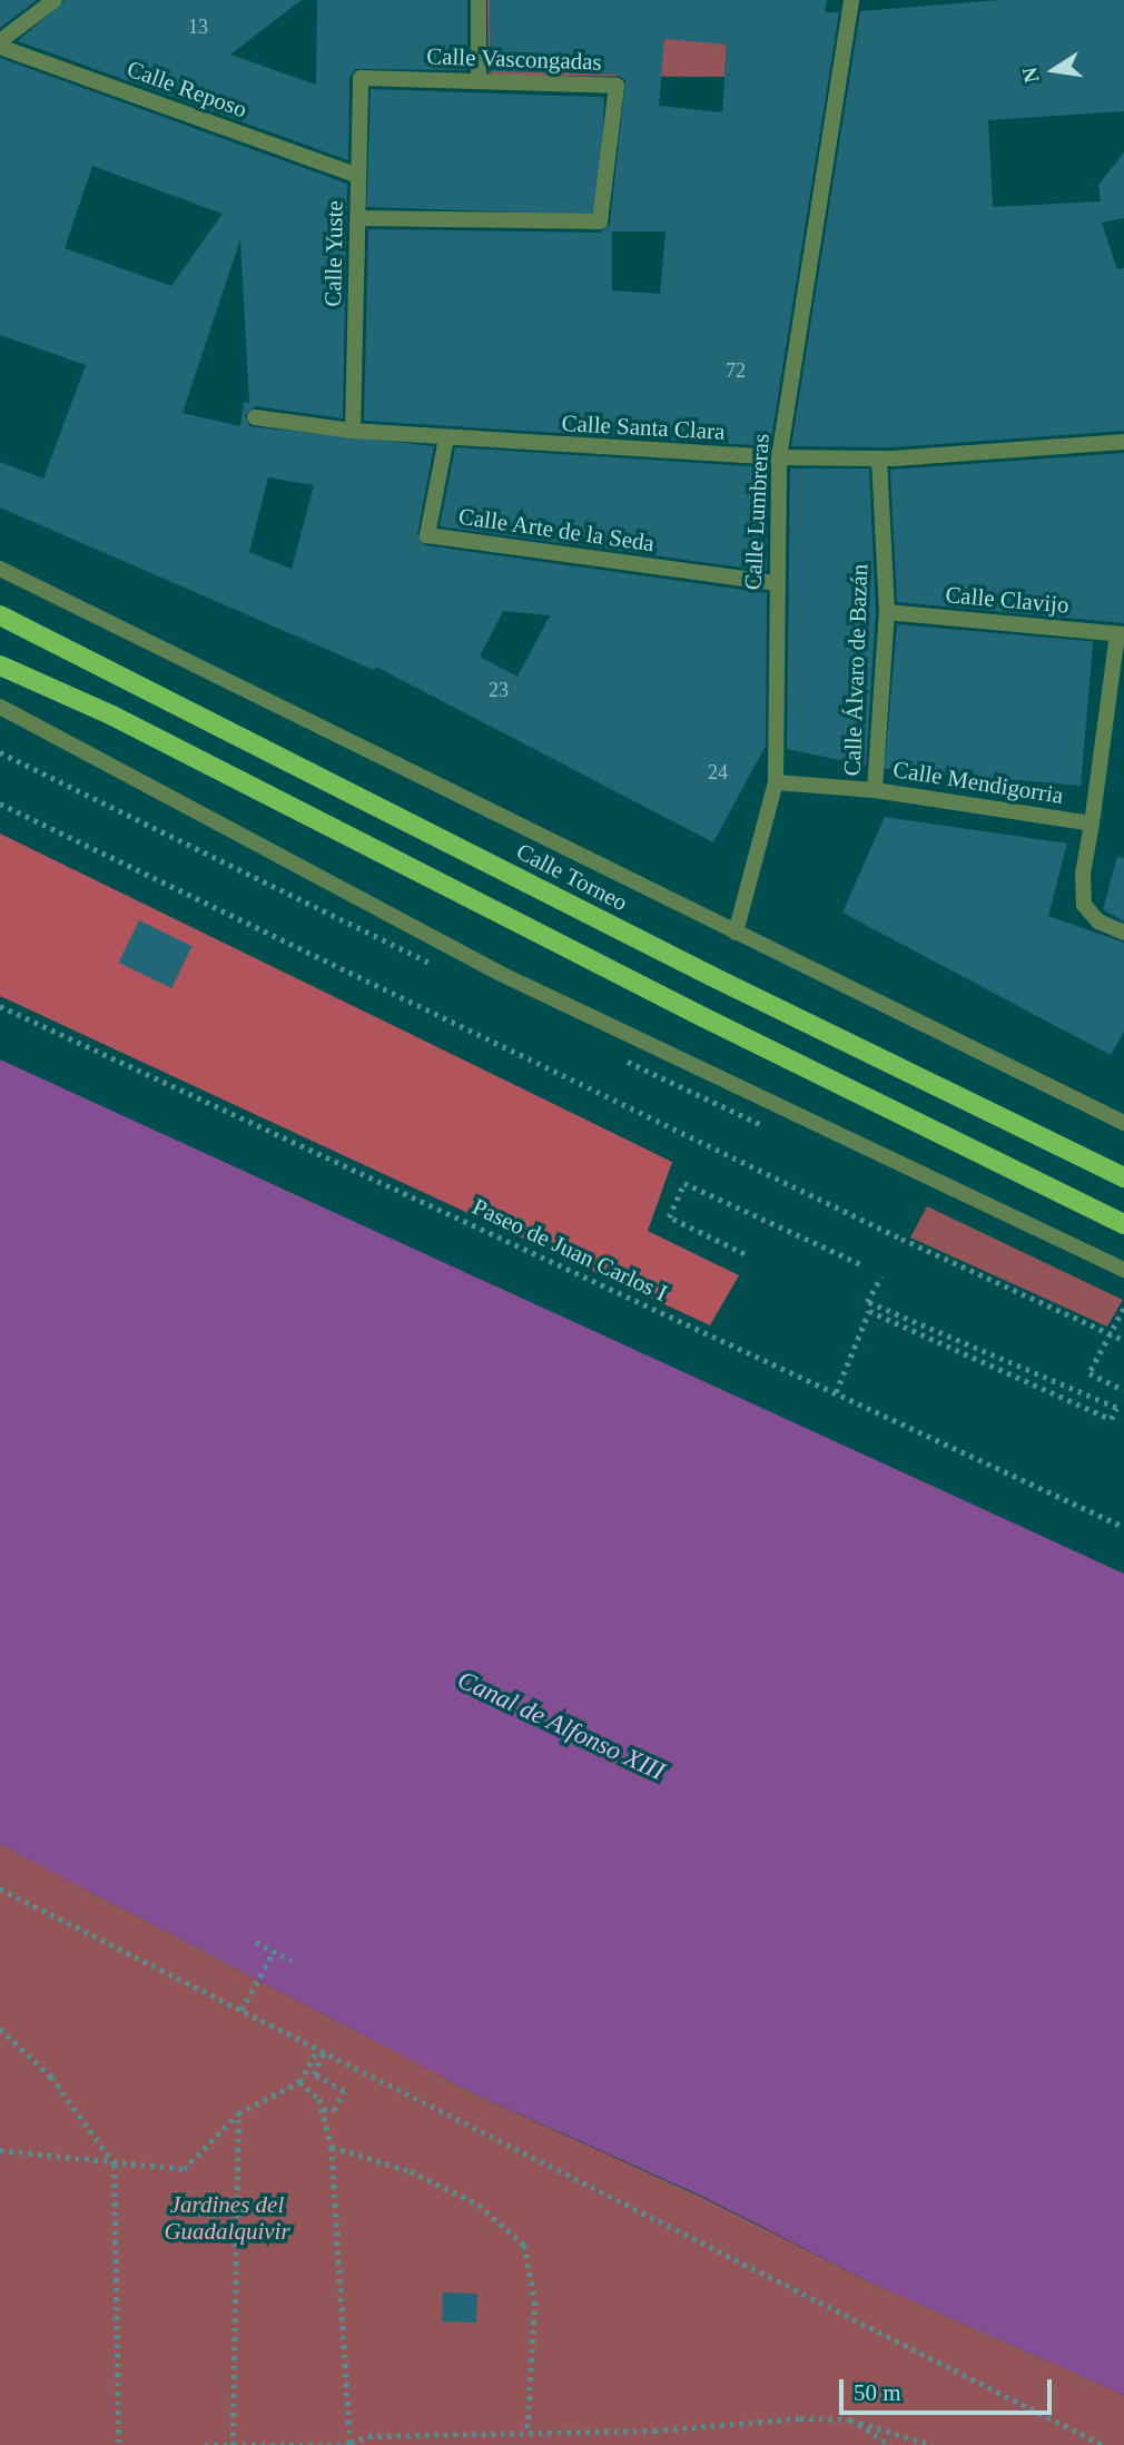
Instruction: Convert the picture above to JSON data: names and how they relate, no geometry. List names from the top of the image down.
{
  "streets": {
    "main road": ["Calle Torneo"],
    "street": [
      "Calle Vascongadas",
      "Calle Reposo",
      "Calle Yuste",
      "Calle Santa Clara",
      "Calle Lumbreras",
      "Calle Arte de la Seda",
      "Calle Clavijo",
      "Calle Álvaro de Bazán",
      "Calle Mendigorria"
    ],
    "path": ["Paseo de Juan Carlos I"]
  },
  "crossings": [
    ["Calle Vascongadas", "Calle Yuste"],
    ["Calle Reposo", "Calle Yuste"],
    ["Calle Yuste", "Calle Santa Clara"],
    ["Calle Santa Clara", "Calle Lumbreras"],
    ["Calle Santa Clara", "Calle Arte de la Seda"],
    ["Calle Santa Clara", "Calle Álvaro de Bazán"],
    ["Calle Lumbreras", "Calle Arte de la Seda"],
    ["Calle Lumbreras", "Calle Mendigorria"],
    ["Calle Clavijo", "Calle Álvaro de Bazán"],
    ["Calle Álvaro de Bazán", "Calle Mendigorria"]
  ],
  "water": ["Canal de Alfonso XIII"],
  "parks": ["Jardines del Guadalquivir"],
  "house_numbers": [
    "13",
    "72",
    "23",
    "24"
  ],
  "scale_bar": "50 m",
  "north": "left"
}
